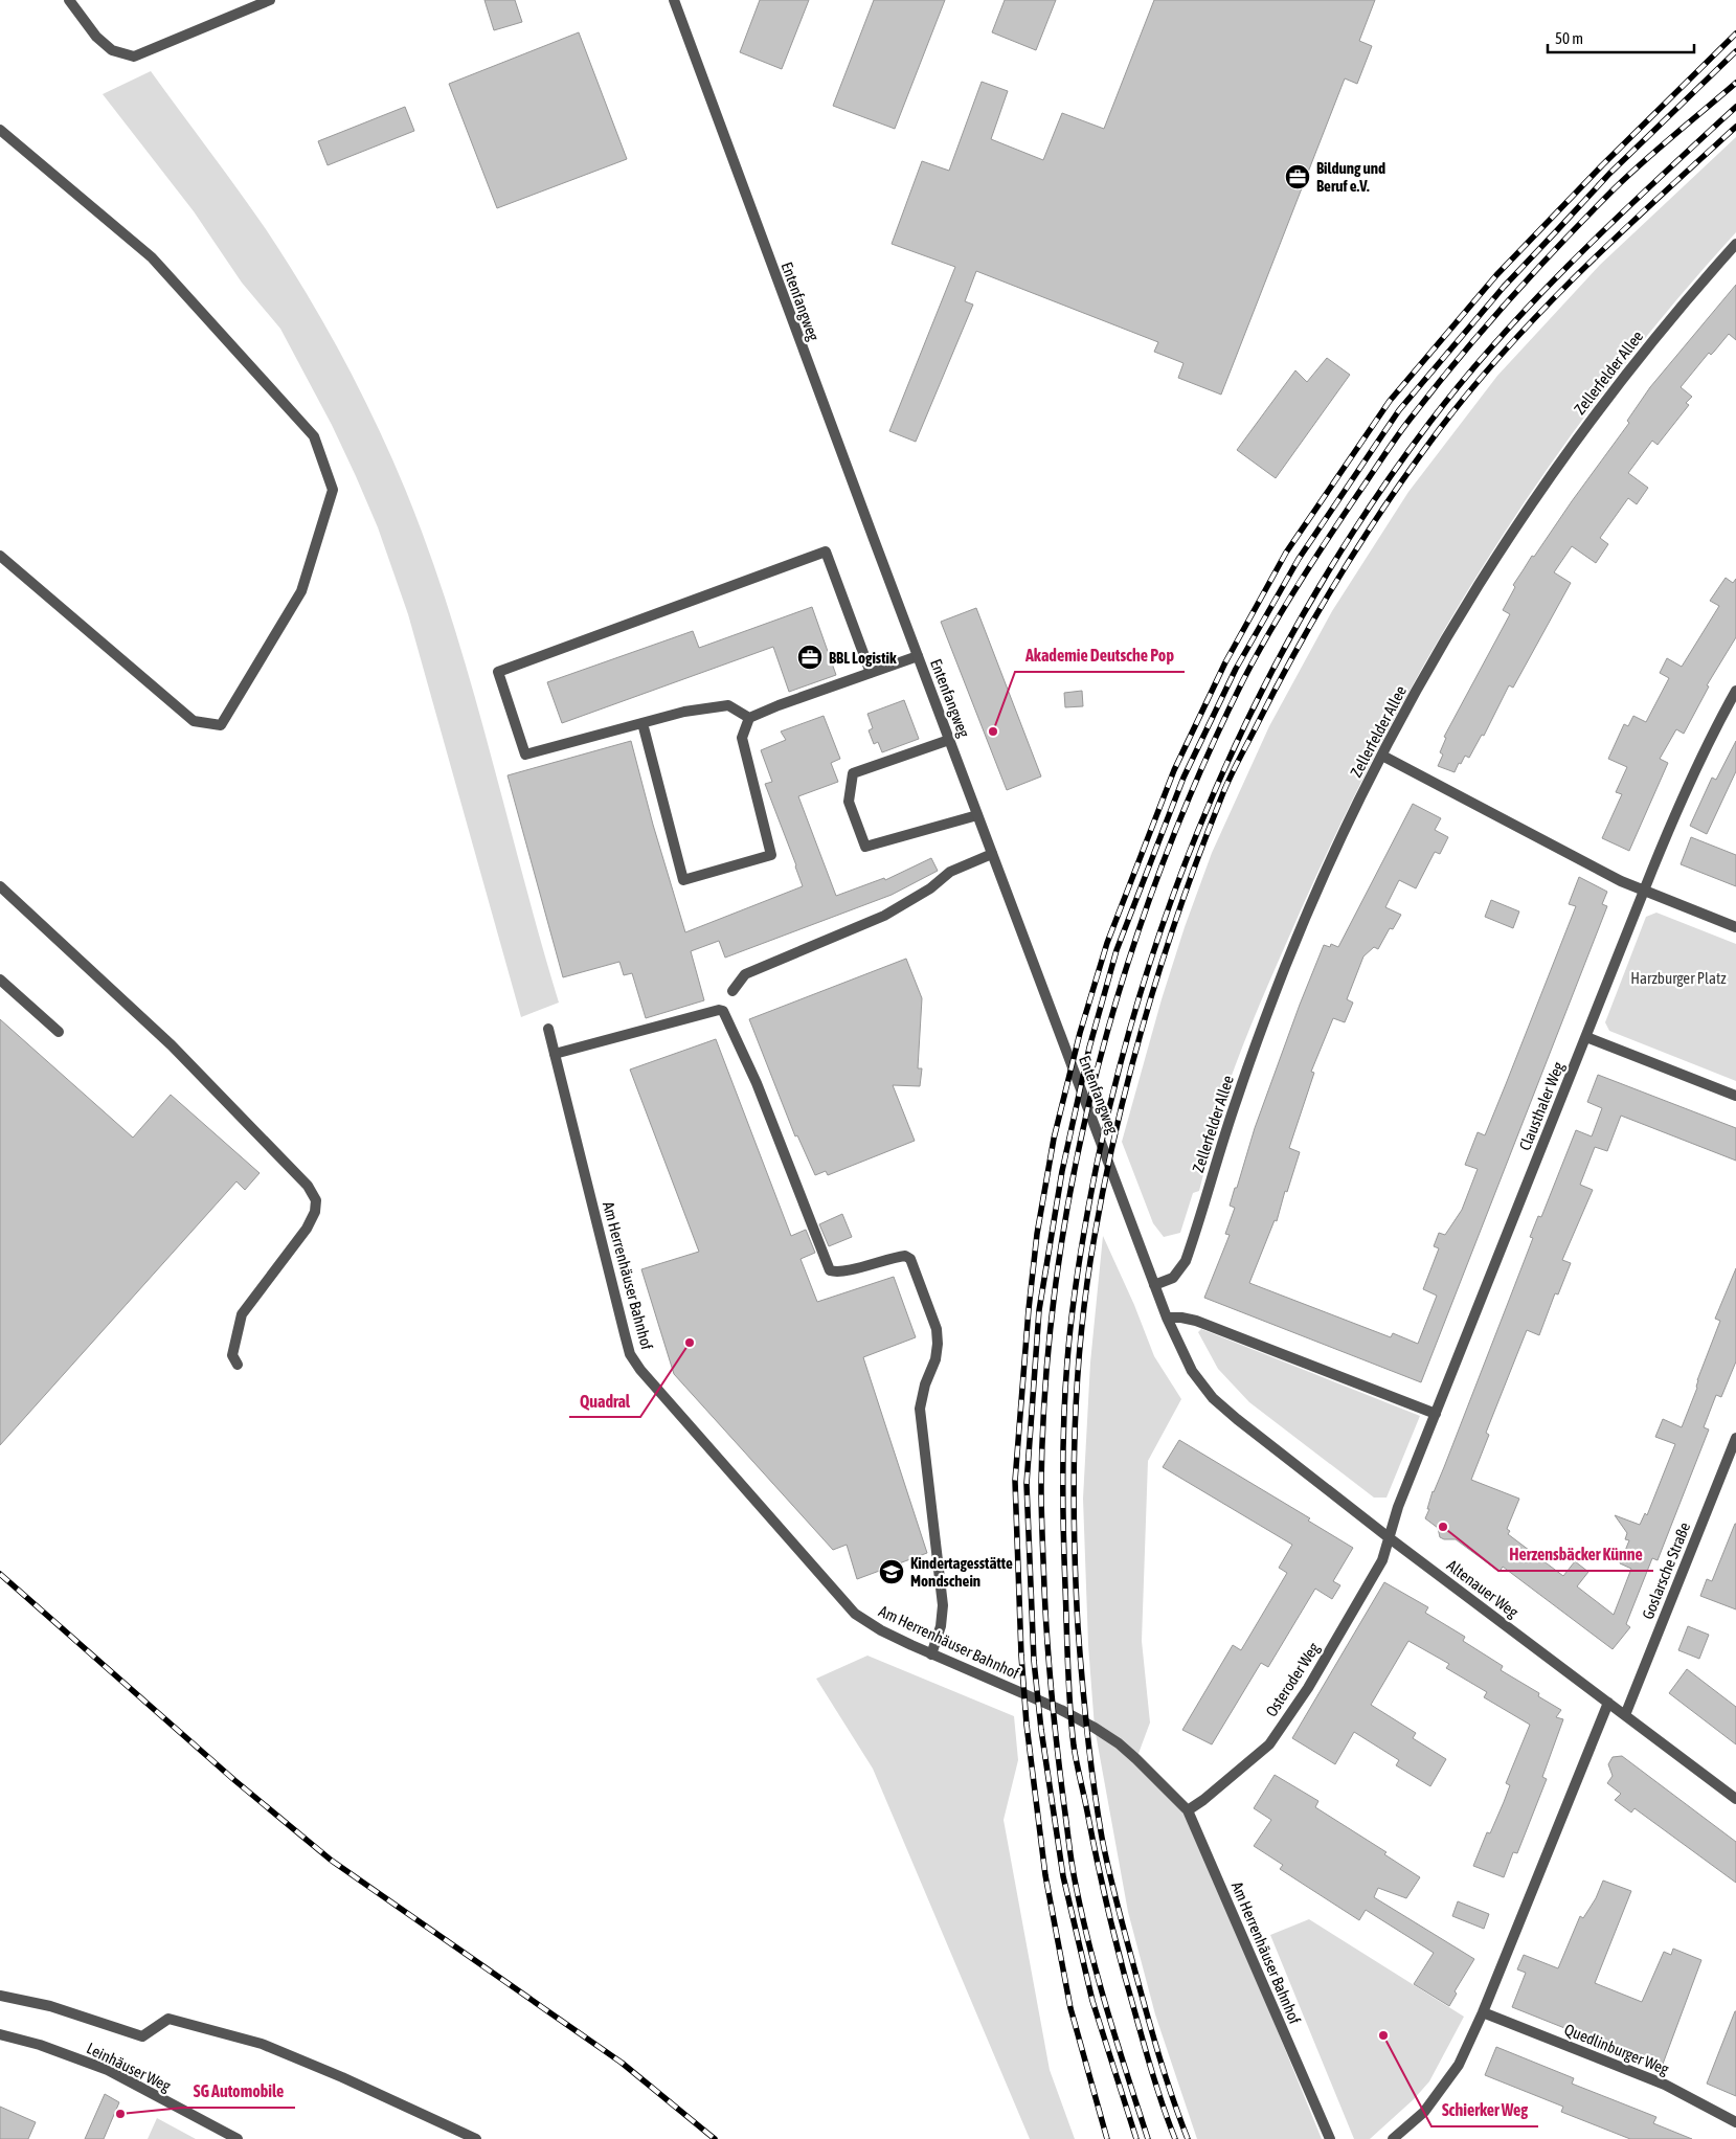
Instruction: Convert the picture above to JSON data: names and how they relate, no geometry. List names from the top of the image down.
{
  "streets": {
    "street": [
      "Entenfangweg",
      "Zellerfelder Allee",
      "Clausthaler Weg",
      "Am Herrenhäuser Bahnhof",
      "Goslarsche Straße",
      "Altenauer Weg",
      "Osteroder Weg",
      "Quedlinburger Weg",
      "Leinhäuser Weg"
    ]
  },
  "crossings": [
    ["Entenfangweg", "Zellerfelder Allee"],
    ["Entenfangweg", "Altenauer Weg"],
    ["Clausthaler Weg", "Altenauer Weg"],
    ["Clausthaler Weg", "Osteroder Weg"],
    ["Am Herrenhäuser Bahnhof", "Osteroder Weg"],
    ["Goslarsche Straße", "Altenauer Weg"],
    ["Altenauer Weg", "Osteroder Weg"]
  ],
  "parks": ["Harzburger Platz"],
  "places": {
    "office": ["Bildung und Beruf e.V.", "BBL Logistik"],
    "other": [
      "Akademie Deutsche Pop",
      "Quadral",
      "Herzensbäcker Künne",
      "Schierker Weg",
      "SG Automobile"
    ],
    "school or university": ["Kindertagesstätte Mondschein"]
  },
  "scale_bar": "50 m"
}
